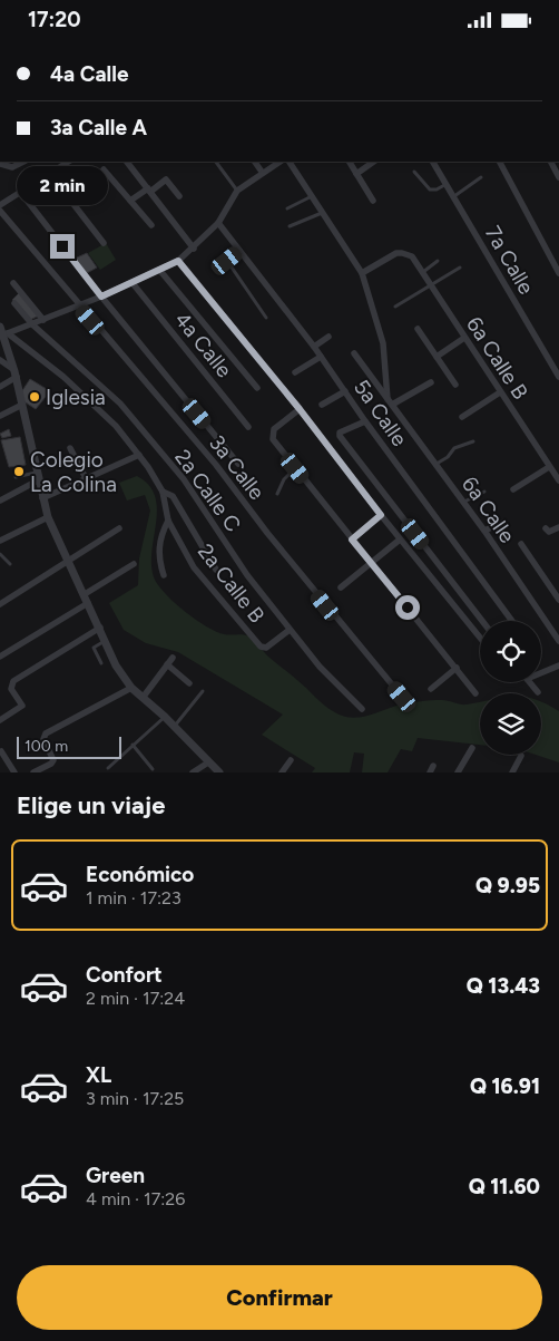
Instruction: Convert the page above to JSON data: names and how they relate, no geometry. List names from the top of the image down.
{
  "streets": {
    "street": [
      "7a Calle",
      "4a Calle",
      "6a Calle B",
      "5a Calle",
      "3a Calle",
      "2a Calle C",
      "6a Calle",
      "2a Calle B"
    ]
  },
  "crossings": [
    ["2a Calle C", "2a Calle B"]
  ],
  "places": ["Iglesia", "Colegio La Colina"],
  "scale_bar": "100 m",
  "page": {
    "status": "17:20",
    "banner": ["4a Calle", "3a Calle A"],
    "bubble": "2 min",
    "scale": "100 m",
    "heading": "Elige un viaje",
    "list": [
      {
        "name": "Económico",
        "note": "1 min · 17:23",
        "value": "Q 9.95"
      },
      {
        "name": "Confort",
        "note": "2 min · 17:24",
        "value": "Q 13.43"
      },
      {
        "name": "XL",
        "note": "3 min · 17:25",
        "value": "Q 16.91"
      },
      {
        "name": "Green",
        "note": "4 min · 17:26",
        "value": "Q 11.60"
      }
    ],
    "buttons": "Confirmar"
  }
}
